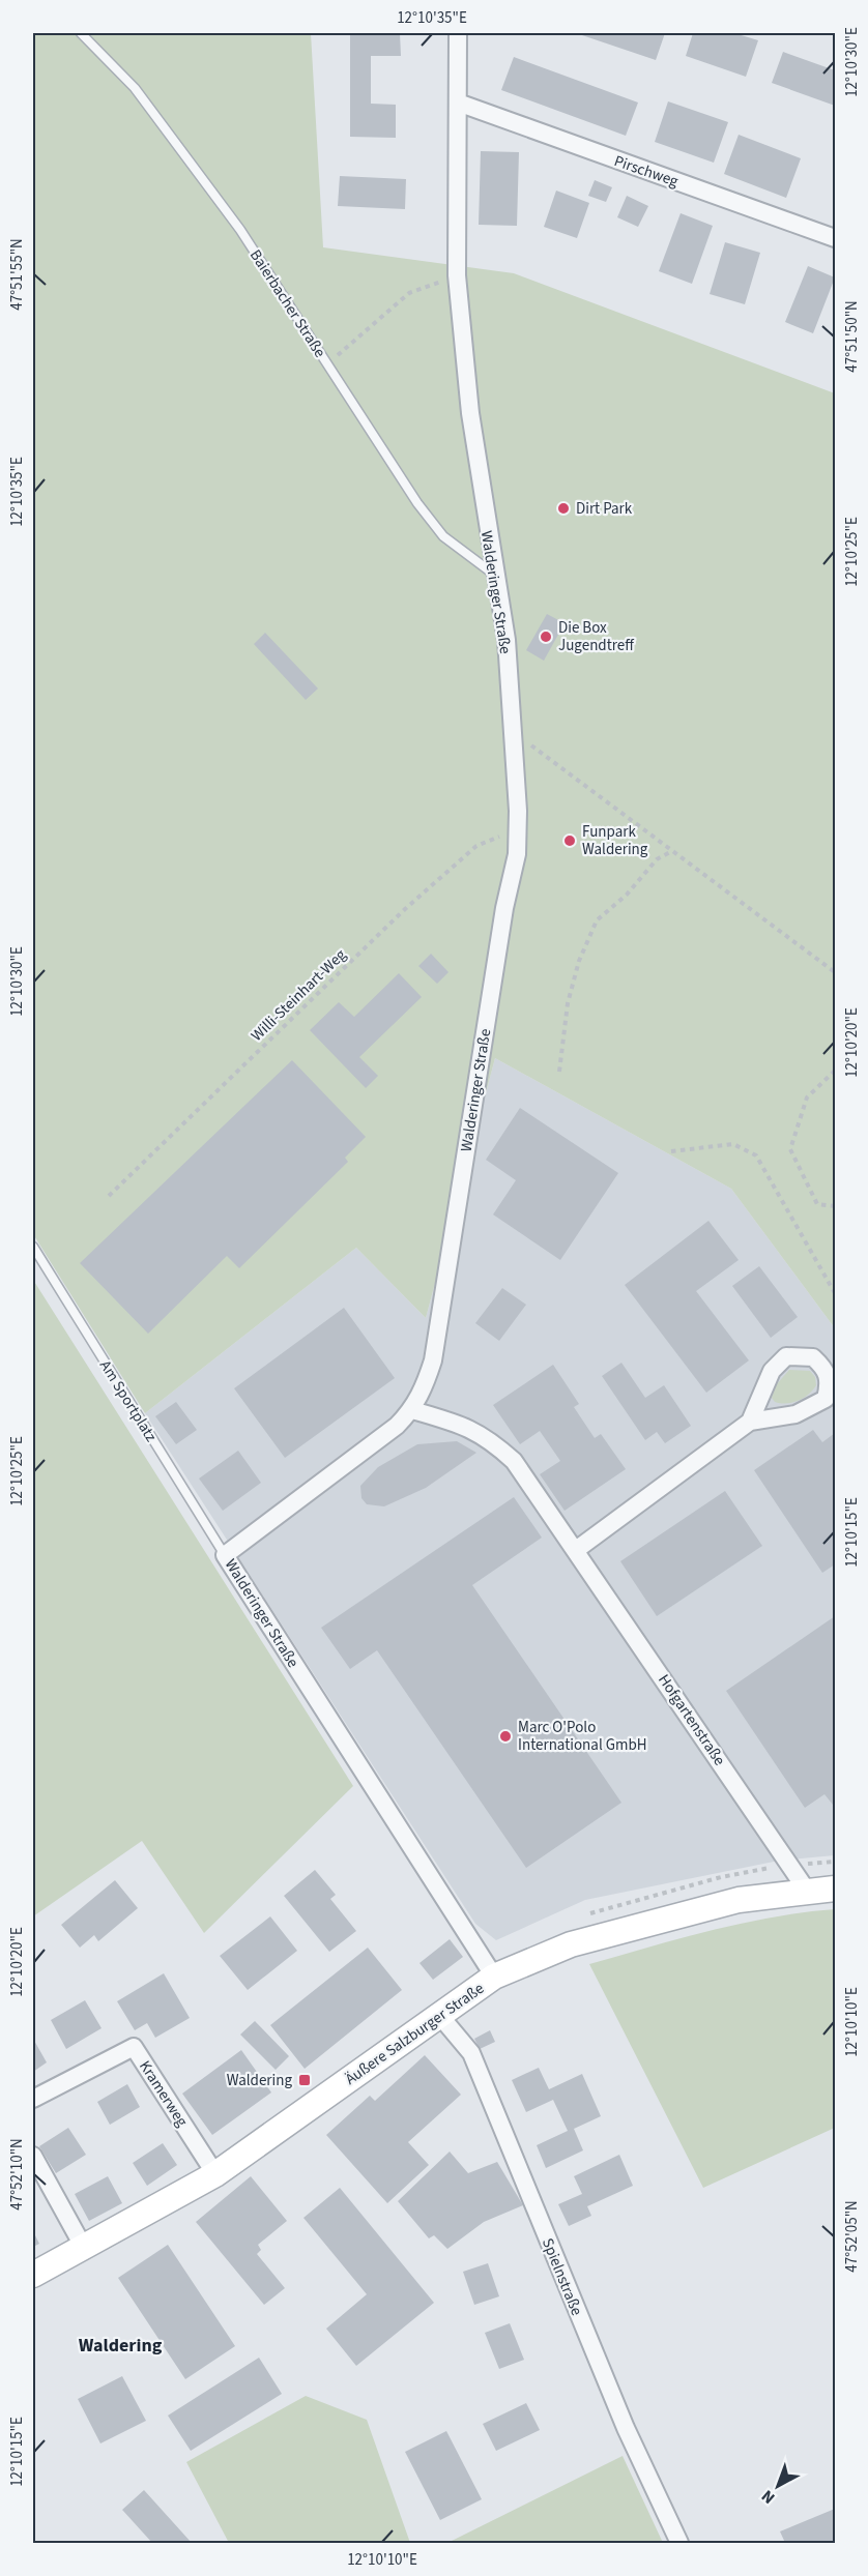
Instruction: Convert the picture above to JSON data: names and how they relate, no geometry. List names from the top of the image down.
{
  "streets": {
    "main road": ["Äußere Salzburger Straße"],
    "street": [
      "Pirschweg",
      "Walderinger Straße",
      "Hofgartenstraße",
      "Kramerweg",
      "Spielnstraße"
    ],
    "lane": ["Baierbacher Straße", "Am Sportplatz"],
    "path": ["Willi-Steinhart-Weg"]
  },
  "crossings": [
    ["Pirschweg", "Walderinger Straße"],
    ["Baierbacher Straße", "Walderinger Straße"],
    ["Walderinger Straße", "Willi-Steinhart-Weg"],
    ["Walderinger Straße", "Am Sportplatz"],
    ["Walderinger Straße", "Hofgartenstraße"],
    ["Walderinger Straße", "Äußere Salzburger Straße"],
    ["Hofgartenstraße", "Äußere Salzburger Straße"],
    ["Äußere Salzburger Straße", "Kramerweg"],
    ["Äußere Salzburger Straße", "Spielnstraße"]
  ],
  "districts": ["Waldering"],
  "places": {
    "other": [
      "Dirt Park",
      "Die Box Jugendtreff",
      "Funpark Waldering",
      "Marc O'Polo International GmbH"
    ],
    "transit": ["Waldering"]
  },
  "north": "bottom left",
  "coordinates": [
    "12°10'35\"E",
    "12°10'30\"E",
    "47°51'55\"N",
    "47°51'50\"N",
    "12°10'25\"E",
    "12°10'20\"E",
    "12°10'15\"E",
    "12°10'10\"E",
    "47°52'10\"N",
    "47°52'05\"N"
  ]
}
